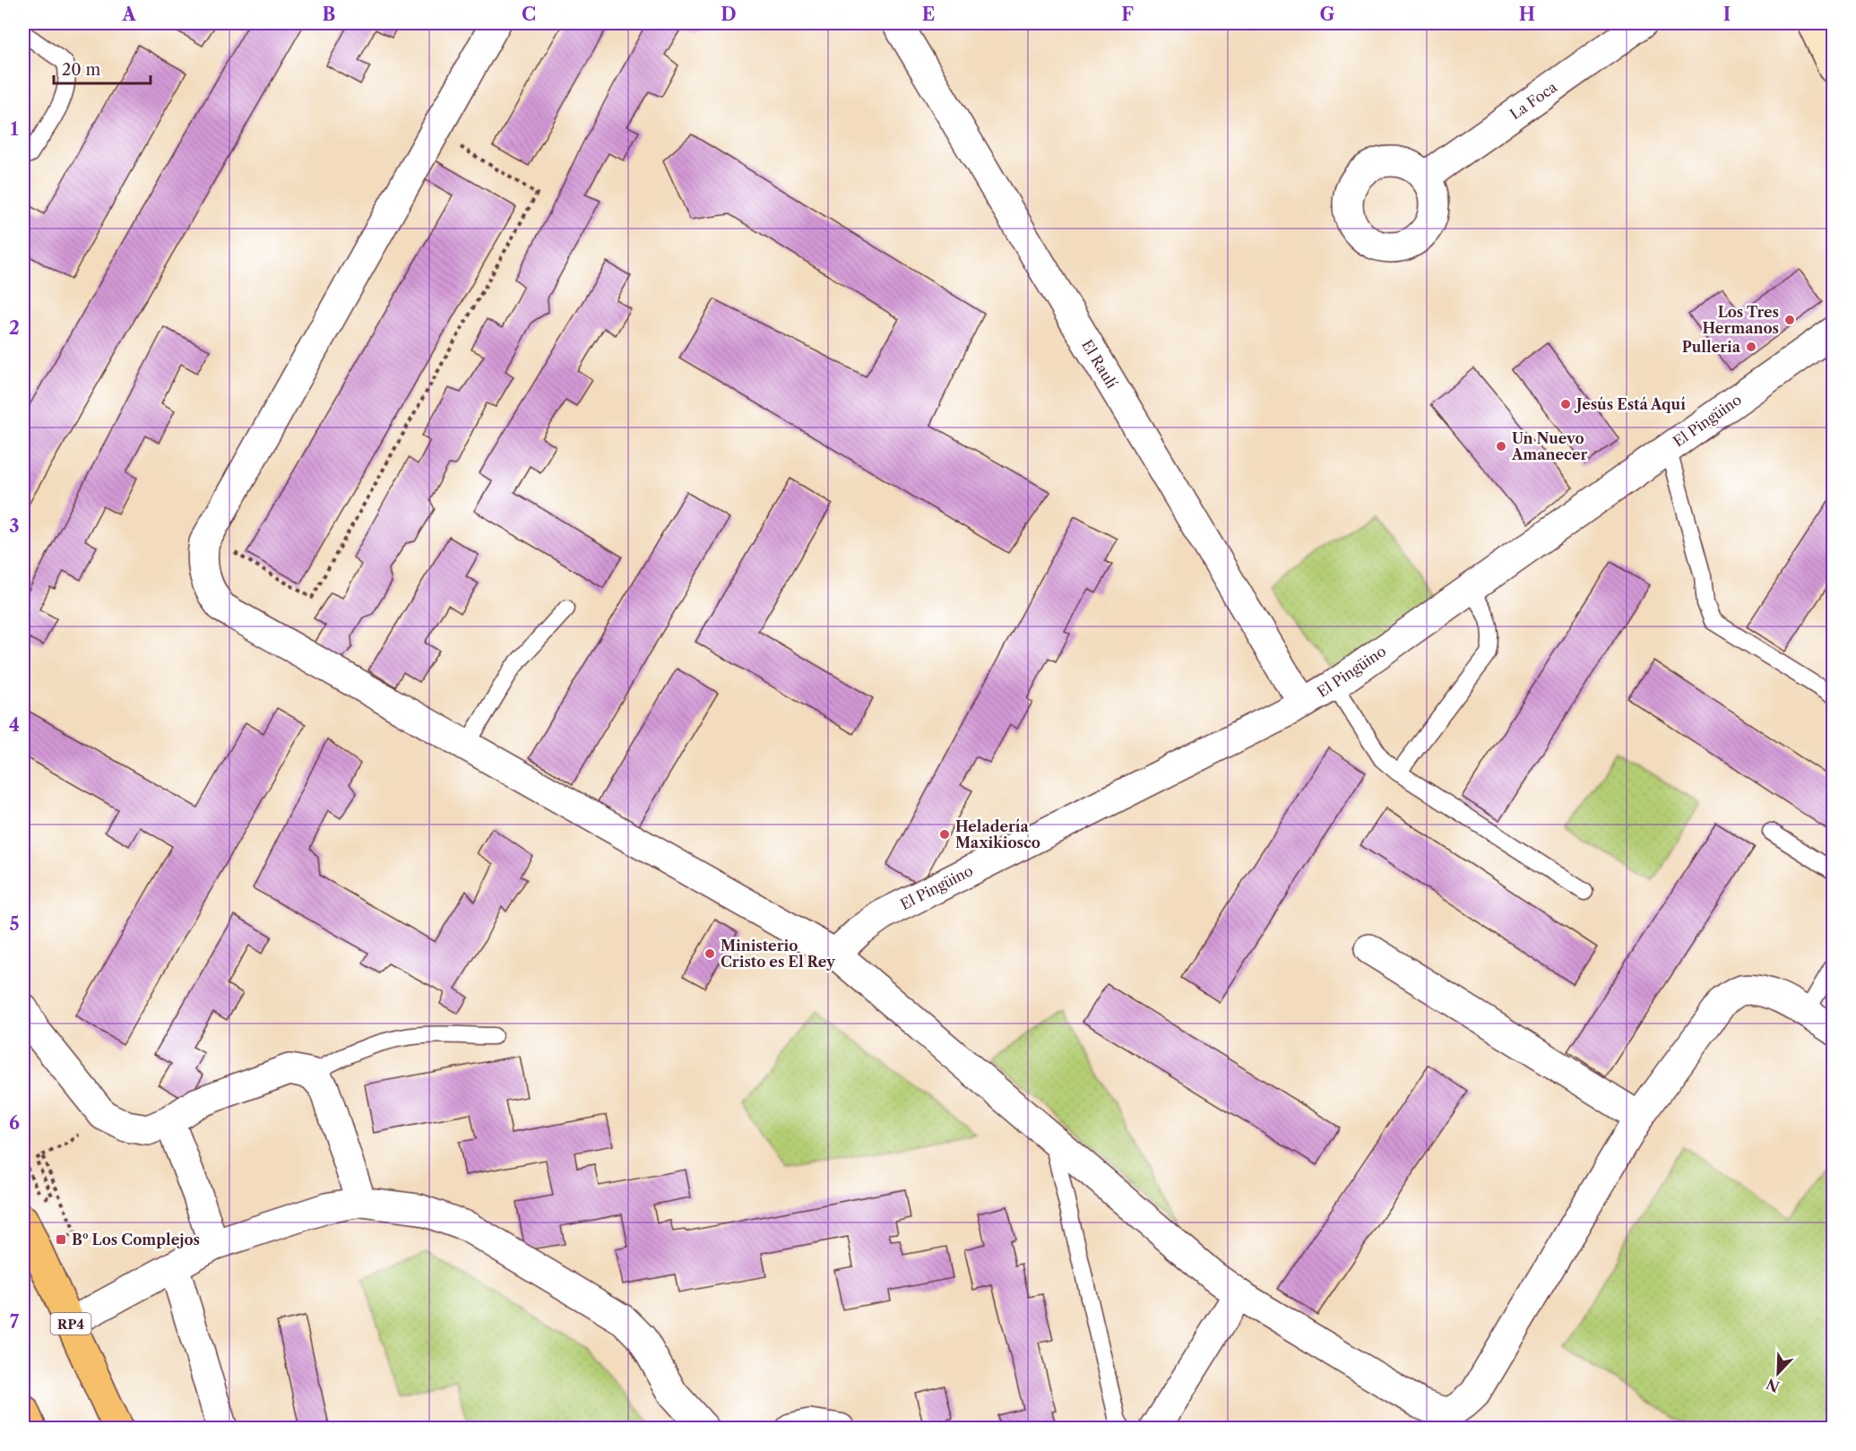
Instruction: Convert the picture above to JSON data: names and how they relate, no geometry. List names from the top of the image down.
{
  "streets": {
    "main road": ["RP4"],
    "street": ["La Foca", "El Raulí", "El Pingüino"]
  },
  "crossings": [
    ["El Raulí", "El Pingüino"]
  ],
  "places": {
    "other": [
      "Los Tres Hermanos",
      "Pulleria",
      "Jesús Está Aquí",
      "Un Nuevo Amanecer",
      "Heladería Maxikiosco",
      "Ministerio Cristo es El Rey"
    ],
    "transit": ["Bº Los Complejos"]
  },
  "scale_bar": "20 m",
  "north": "bottom left",
  "grid": {
    "columns": [
      "A",
      "B",
      "C",
      "D",
      "E",
      "F",
      "G",
      "H",
      "I"
    ],
    "rows": [
      "1",
      "2",
      "3",
      "4",
      "5",
      "6",
      "7"
    ]
  }
}
